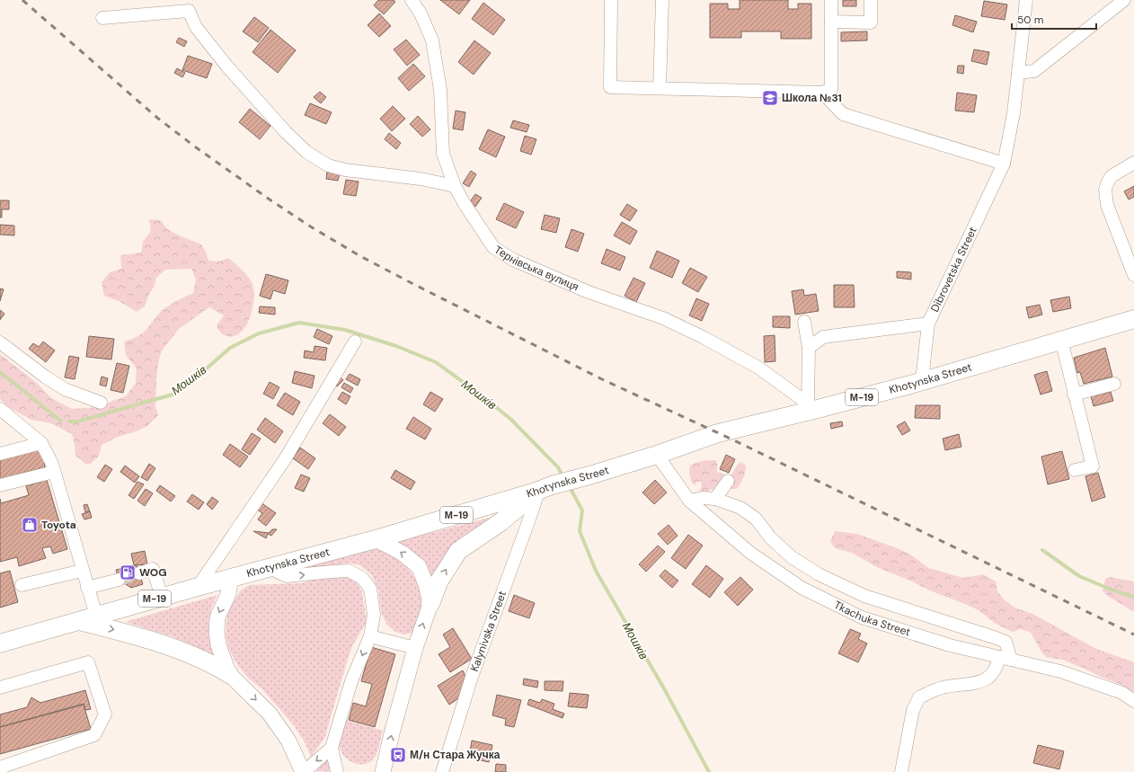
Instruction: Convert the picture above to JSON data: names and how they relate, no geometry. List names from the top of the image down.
{
  "streets": {
    "highway": ["Khotynska Street", "М-19"],
    "street": [
      "Тернівська вулиця",
      "Dibrovetska Street",
      "Tkachuka Street",
      "Kalynivska Street"
    ]
  },
  "crossings": [
    ["Тернівська вулиця", "Khotynska Street"],
    ["Dibrovetska Street", "Khotynska Street"],
    ["Khotynska Street", "Tkachuka Street"],
    ["Khotynska Street", "Kalynivska Street"]
  ],
  "water": ["Мошків"],
  "places": {
    "school or university": ["Школа №31"],
    "shop": ["Toyota"],
    "fuel station": ["WOG"],
    "bus stop": ["М/н Стара Жучка"]
  },
  "scale_bar": "50 m"
}
